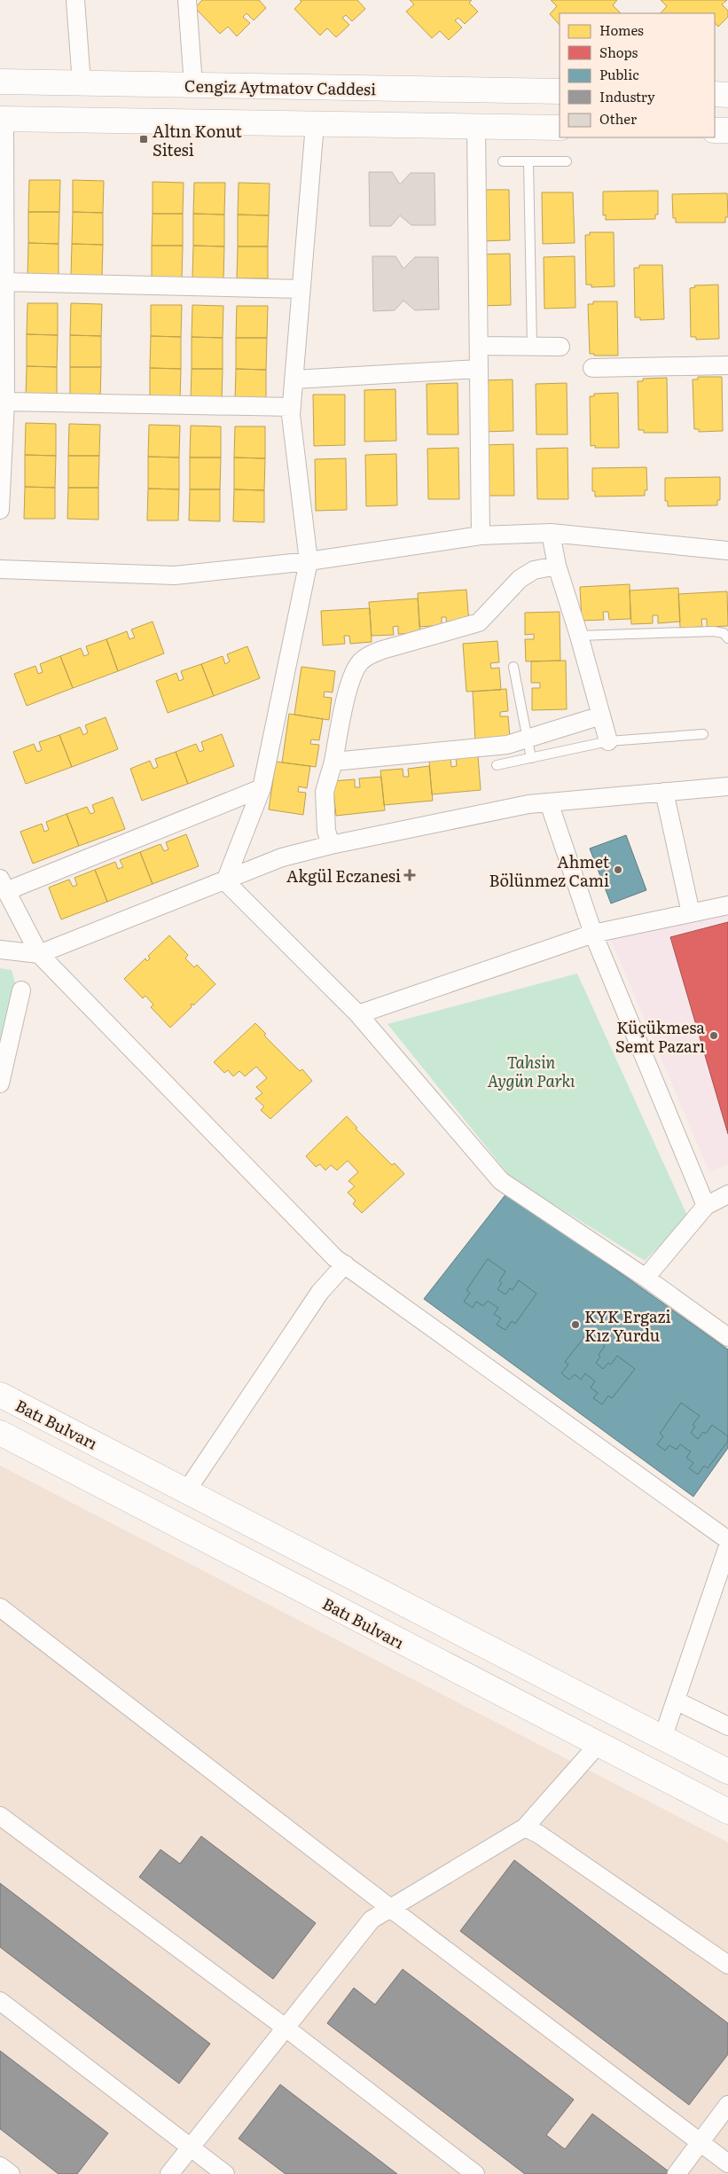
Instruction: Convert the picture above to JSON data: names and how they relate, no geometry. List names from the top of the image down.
{
  "streets": {
    "main road": ["Cengiz Aytmatov Caddesi", "Batı Bulvarı"]
  },
  "parks": ["Tahsin Aygün Parkı"],
  "places": {
    "transit": ["Altın Konut Sitesi"],
    "other": ["Ahmet Bölünmez Cami", "Küçükmesa Semt Pazarı", "KYK Ergazi Kız Yurdu"],
    "health": ["Akgül Eczanesi"]
  },
  "legend": [
    "Homes",
    "Shops",
    "Public",
    "Industry",
    "Other"
  ]
}
